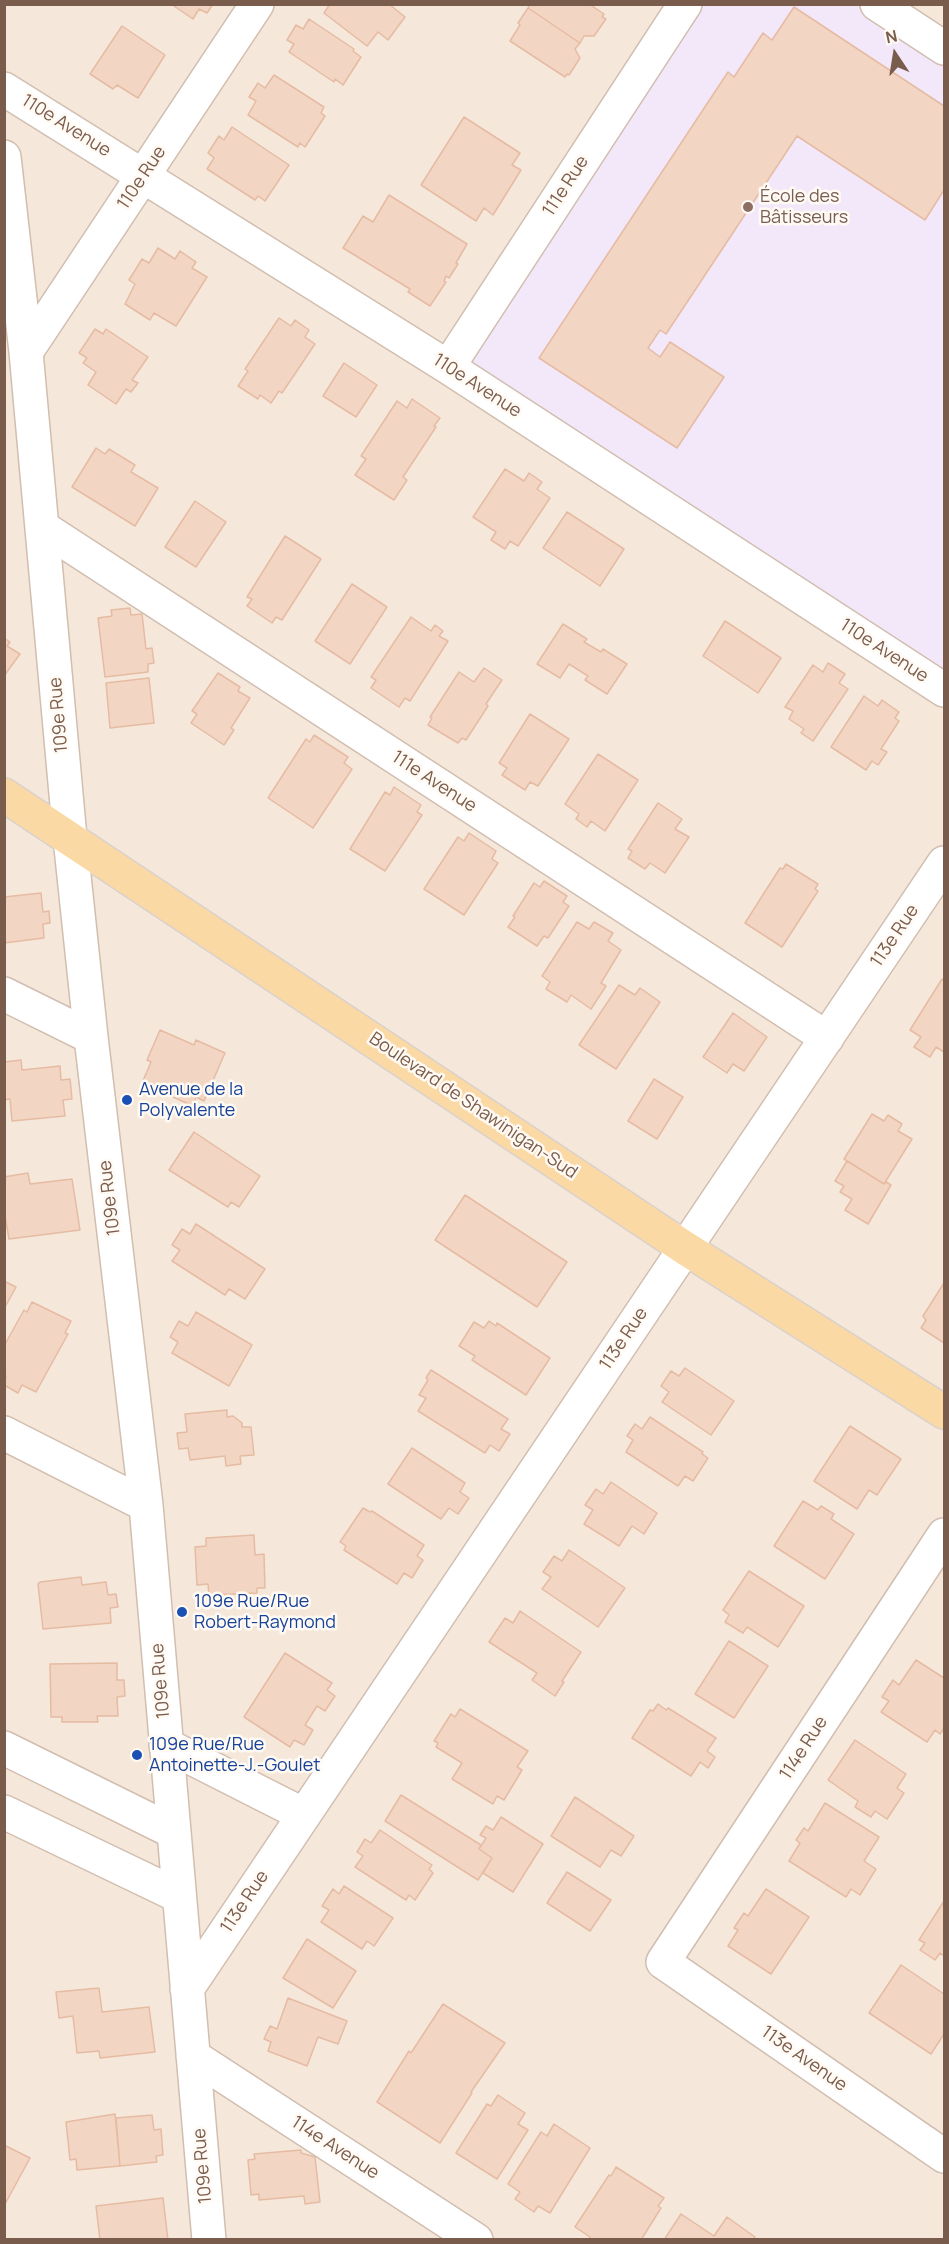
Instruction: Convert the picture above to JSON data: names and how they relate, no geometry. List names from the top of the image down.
{
  "streets": {
    "main road": ["Boulevard de Shawinigan-Sud"],
    "street": [
      "110e Avenue",
      "110e Rue",
      "111e Rue",
      "109e Rue",
      "111e Avenue",
      "113e Rue",
      "114e Rue",
      "113e Avenue",
      "114e Avenue"
    ]
  },
  "crossings": [
    ["110e Avenue", "110e Rue"],
    ["110e Avenue", "111e Rue"],
    ["110e Rue", "109e Rue"],
    ["109e Rue", "111e Avenue"],
    ["109e Rue", "113e Rue"],
    ["109e Rue", "Boulevard de Shawinigan-Sud"],
    ["109e Rue", "114e Avenue"],
    ["111e Avenue", "113e Rue"],
    ["113e Rue", "Boulevard de Shawinigan-Sud"],
    ["114e Rue", "113e Avenue"]
  ],
  "places": [
    "École des Bâtisseurs",
    "Avenue de la Polyvalente",
    "109e Rue/Rue Robert-Raymond",
    "109e Rue/Rue Antoinette-J.-Goulet"
  ],
  "north": "top"
}
